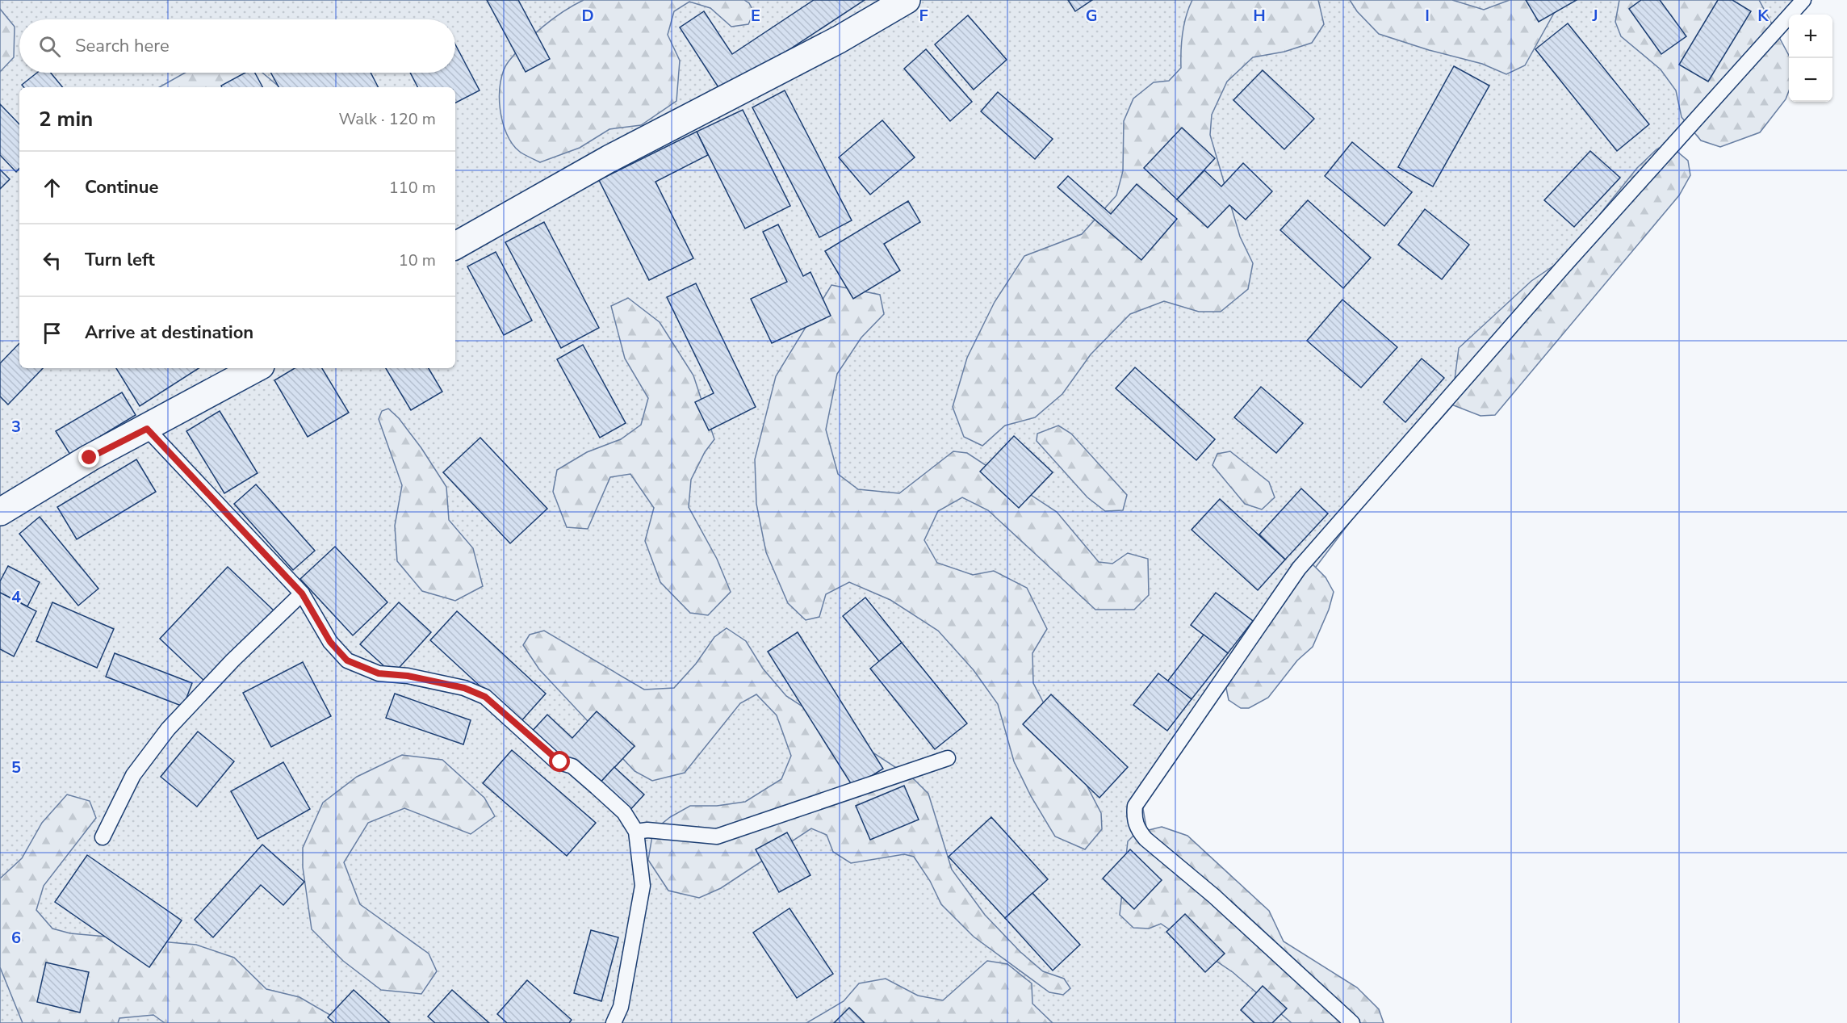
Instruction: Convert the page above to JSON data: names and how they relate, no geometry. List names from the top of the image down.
{
  "page": {
    "map_buttons": ["+", "−"],
    "search": "Search here",
    "heading": ["2 min", "Walk · 120 m"],
    "list": [
      ["Continue", "110 m"],
      ["Turn left", "10 m"],
      "Arrive at destination"
    ]
  },
  "grid": {
    "columns": [
      "D",
      "E",
      "F",
      "G",
      "H",
      "I",
      "J",
      "K"
    ],
    "rows": [
      "3",
      "4",
      "5",
      "6"
    ]
  }
}
